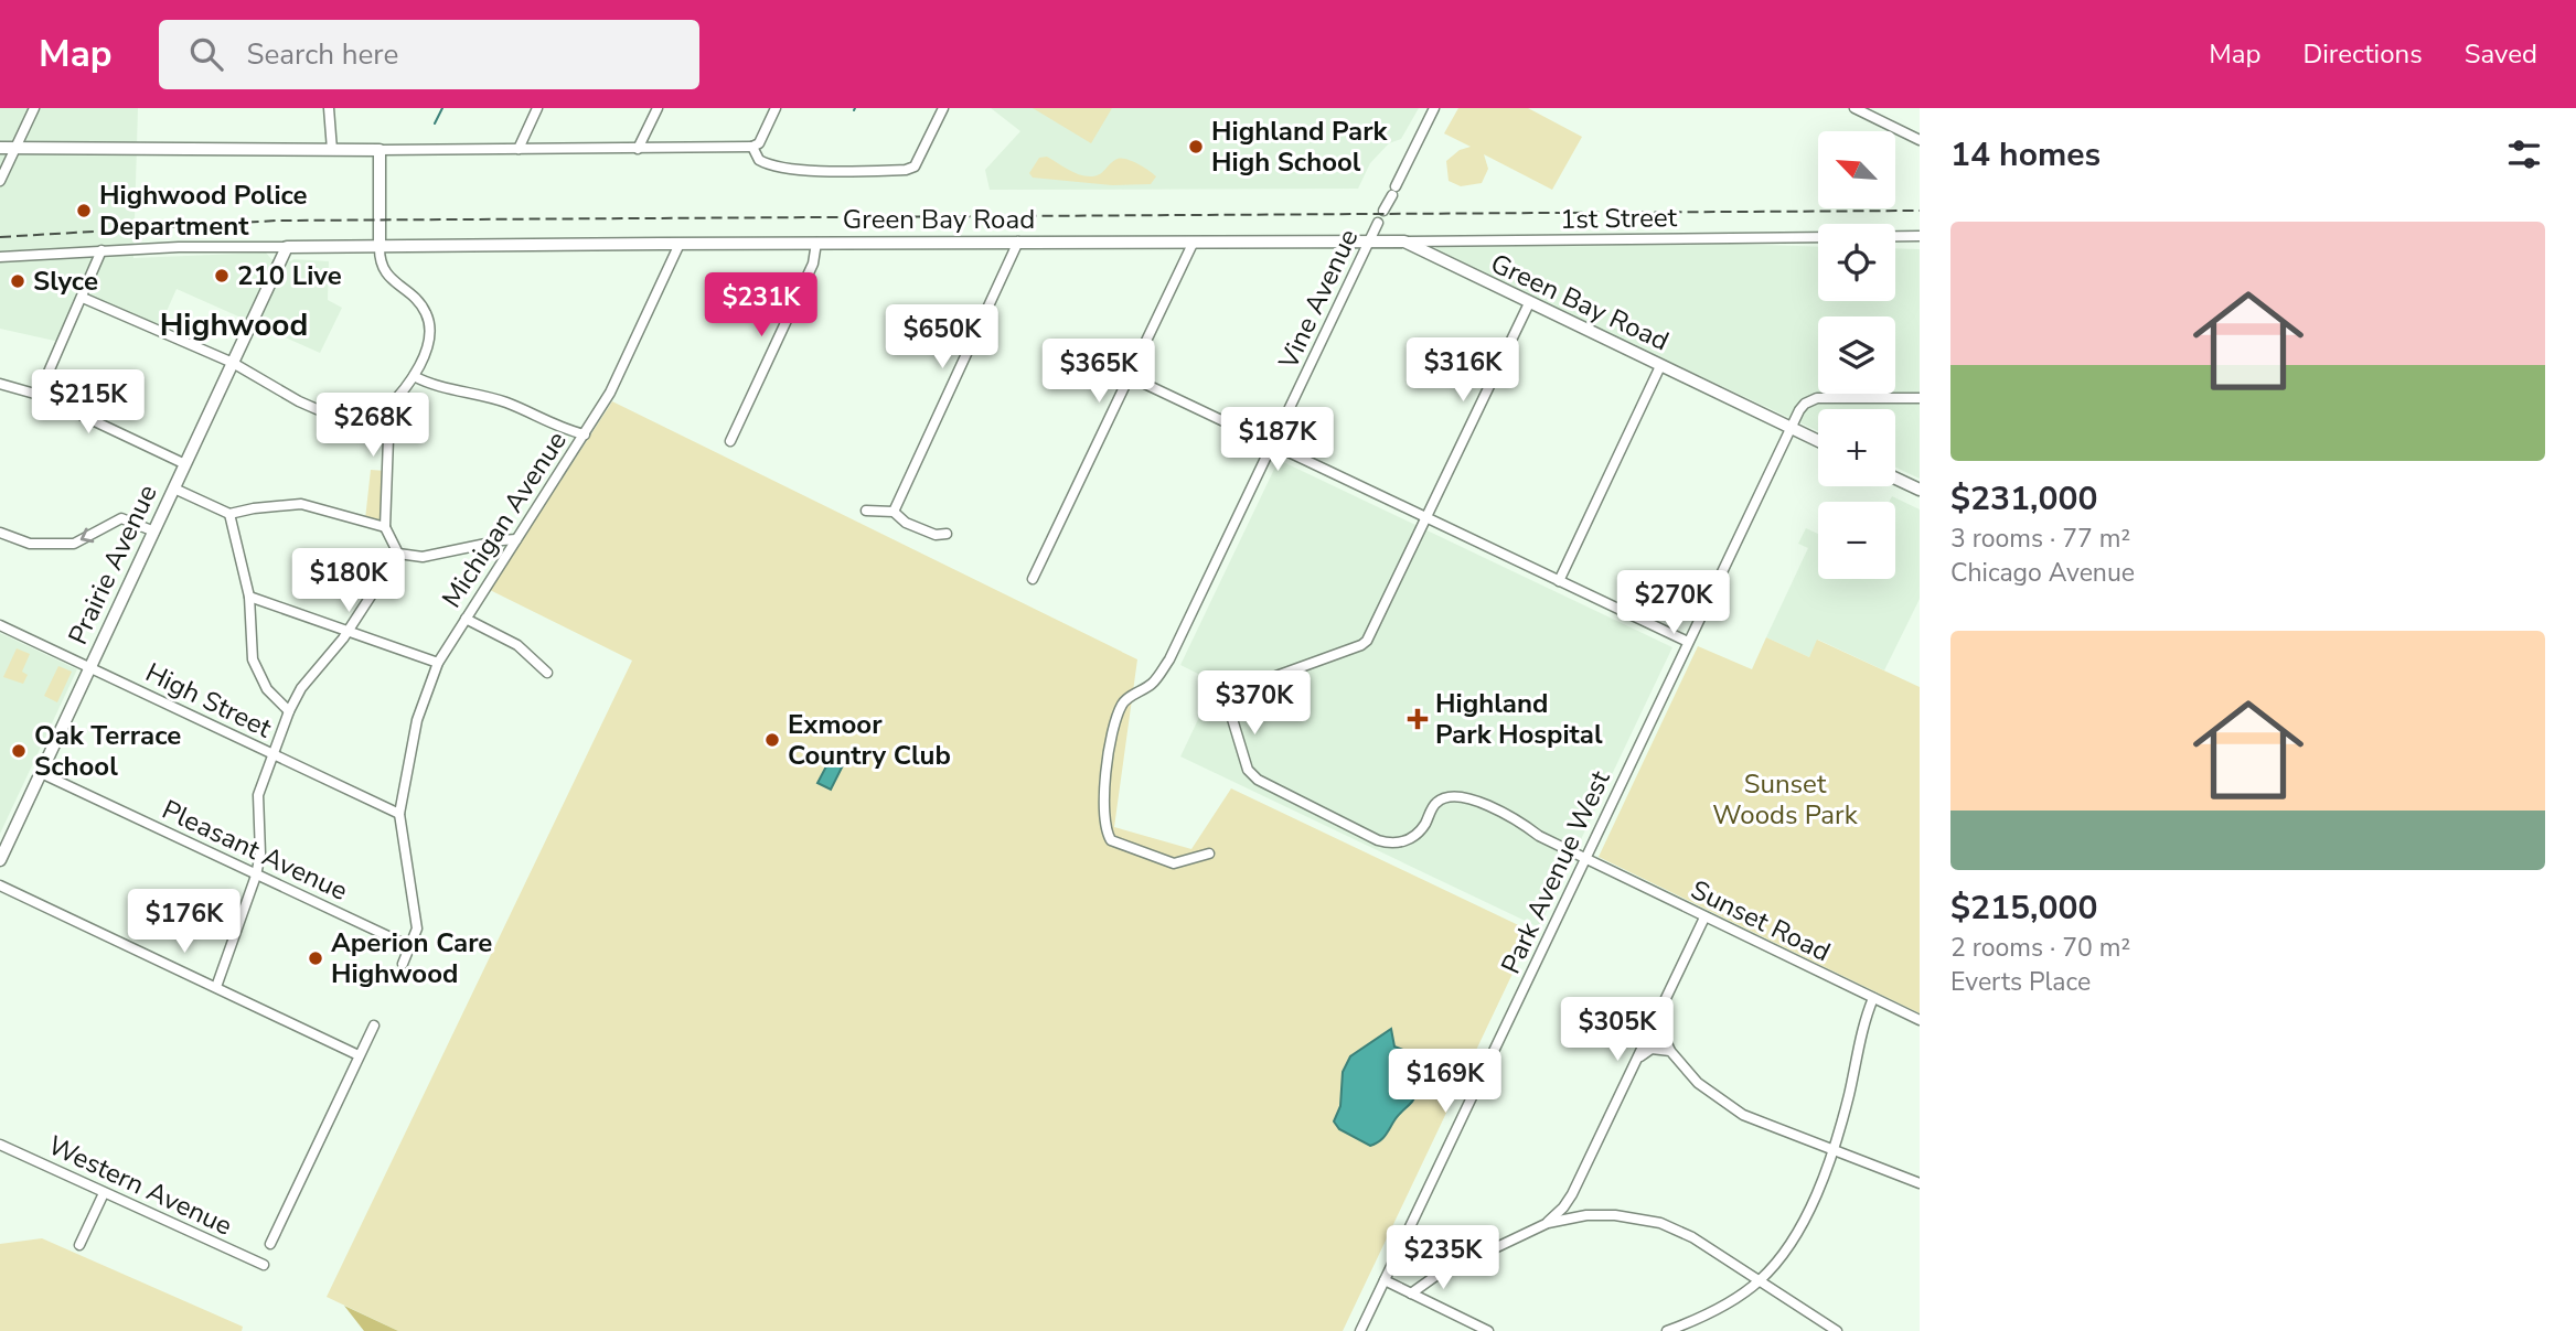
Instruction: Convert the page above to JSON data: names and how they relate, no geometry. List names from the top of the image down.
{
  "streets": {
    "main road": ["Green Bay Road", "Prairie Avenue"],
    "street": [
      "1st Street",
      "Vine Avenue",
      "Michigan Avenue",
      "High Street",
      "Pleasant Avenue",
      "Park Avenue West",
      "Sunset Road",
      "Western Avenue"
    ]
  },
  "crossings": [
    ["1st Street", "Green Bay Road"],
    ["Green Bay Road", "Vine Avenue"],
    ["Green Bay Road", "Michigan Avenue"],
    ["Green Bay Road", "Prairie Avenue"],
    ["Green Bay Road", "Park Avenue West"],
    ["Michigan Avenue", "High Street"],
    ["Michigan Avenue", "Pleasant Avenue"],
    ["Prairie Avenue", "High Street"],
    ["Prairie Avenue", "Pleasant Avenue"],
    ["Park Avenue West", "Sunset Road"]
  ],
  "districts": ["Highwood"],
  "parks": ["Sunset Woods Park"],
  "places": {
    "other": [
      "Highland Park High School",
      "Highwood Police Department",
      "210 Live",
      "Slyce",
      "Exmoor Country Club",
      "Oak Terrace School",
      "Aperion Care Highwood"
    ],
    "health": ["Highland Park Hospital"]
  },
  "north": "top left",
  "page": {
    "header": "Map",
    "search": "Search here",
    "nav": ["Map", "Directions", "Saved"],
    "heading": "14 homes",
    "map_buttons": ["+", "−"],
    "list": [
      {
        "name": "$231,000",
        "note": "3 rooms · 77 m² · Chicago Avenue"
      },
      {
        "name": "$215,000",
        "note": "2 rooms · 70 m² · Everts Place"
      }
    ],
    "price": [
      "$231K",
      "$650K",
      "$316K",
      "$365K",
      "$215K",
      "$268K",
      "$187K",
      "$180K",
      "$270K",
      "$370K",
      "$176K",
      "$305K",
      "$169K",
      "$235K"
    ]
  }
}
